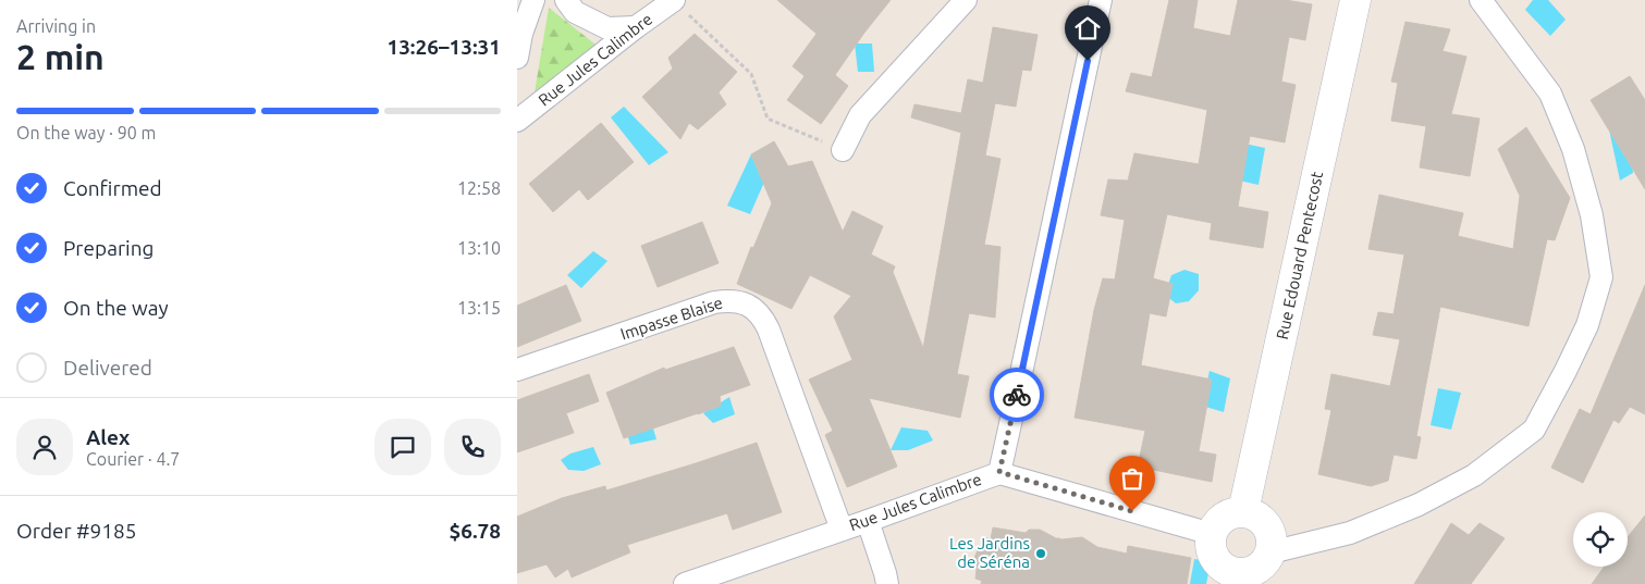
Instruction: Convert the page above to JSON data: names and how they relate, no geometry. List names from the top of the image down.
{
  "streets": {
    "street": ["Rue Jules Calimbre", "Rue Edouard Pentecost", "Impasse Blaise"]
  },
  "crossings": [
    ["Rue Jules Calimbre", "Impasse Blaise"]
  ],
  "places": ["Les Jardins de Séréna"],
  "page": {
    "heading": ["2 min", "Arriving in", "13:26–13:31"],
    "panel": [
      "Alex",
      "Courier · 4.7",
      "Order #9185",
      "$6.78"
    ],
    "bar": "On the way · 90 m",
    "list": [
      ["Confirmed", "12:58"],
      ["Preparing", "13:10"],
      ["On the way", "13:15"],
      "Delivered"
    ]
  }
}
